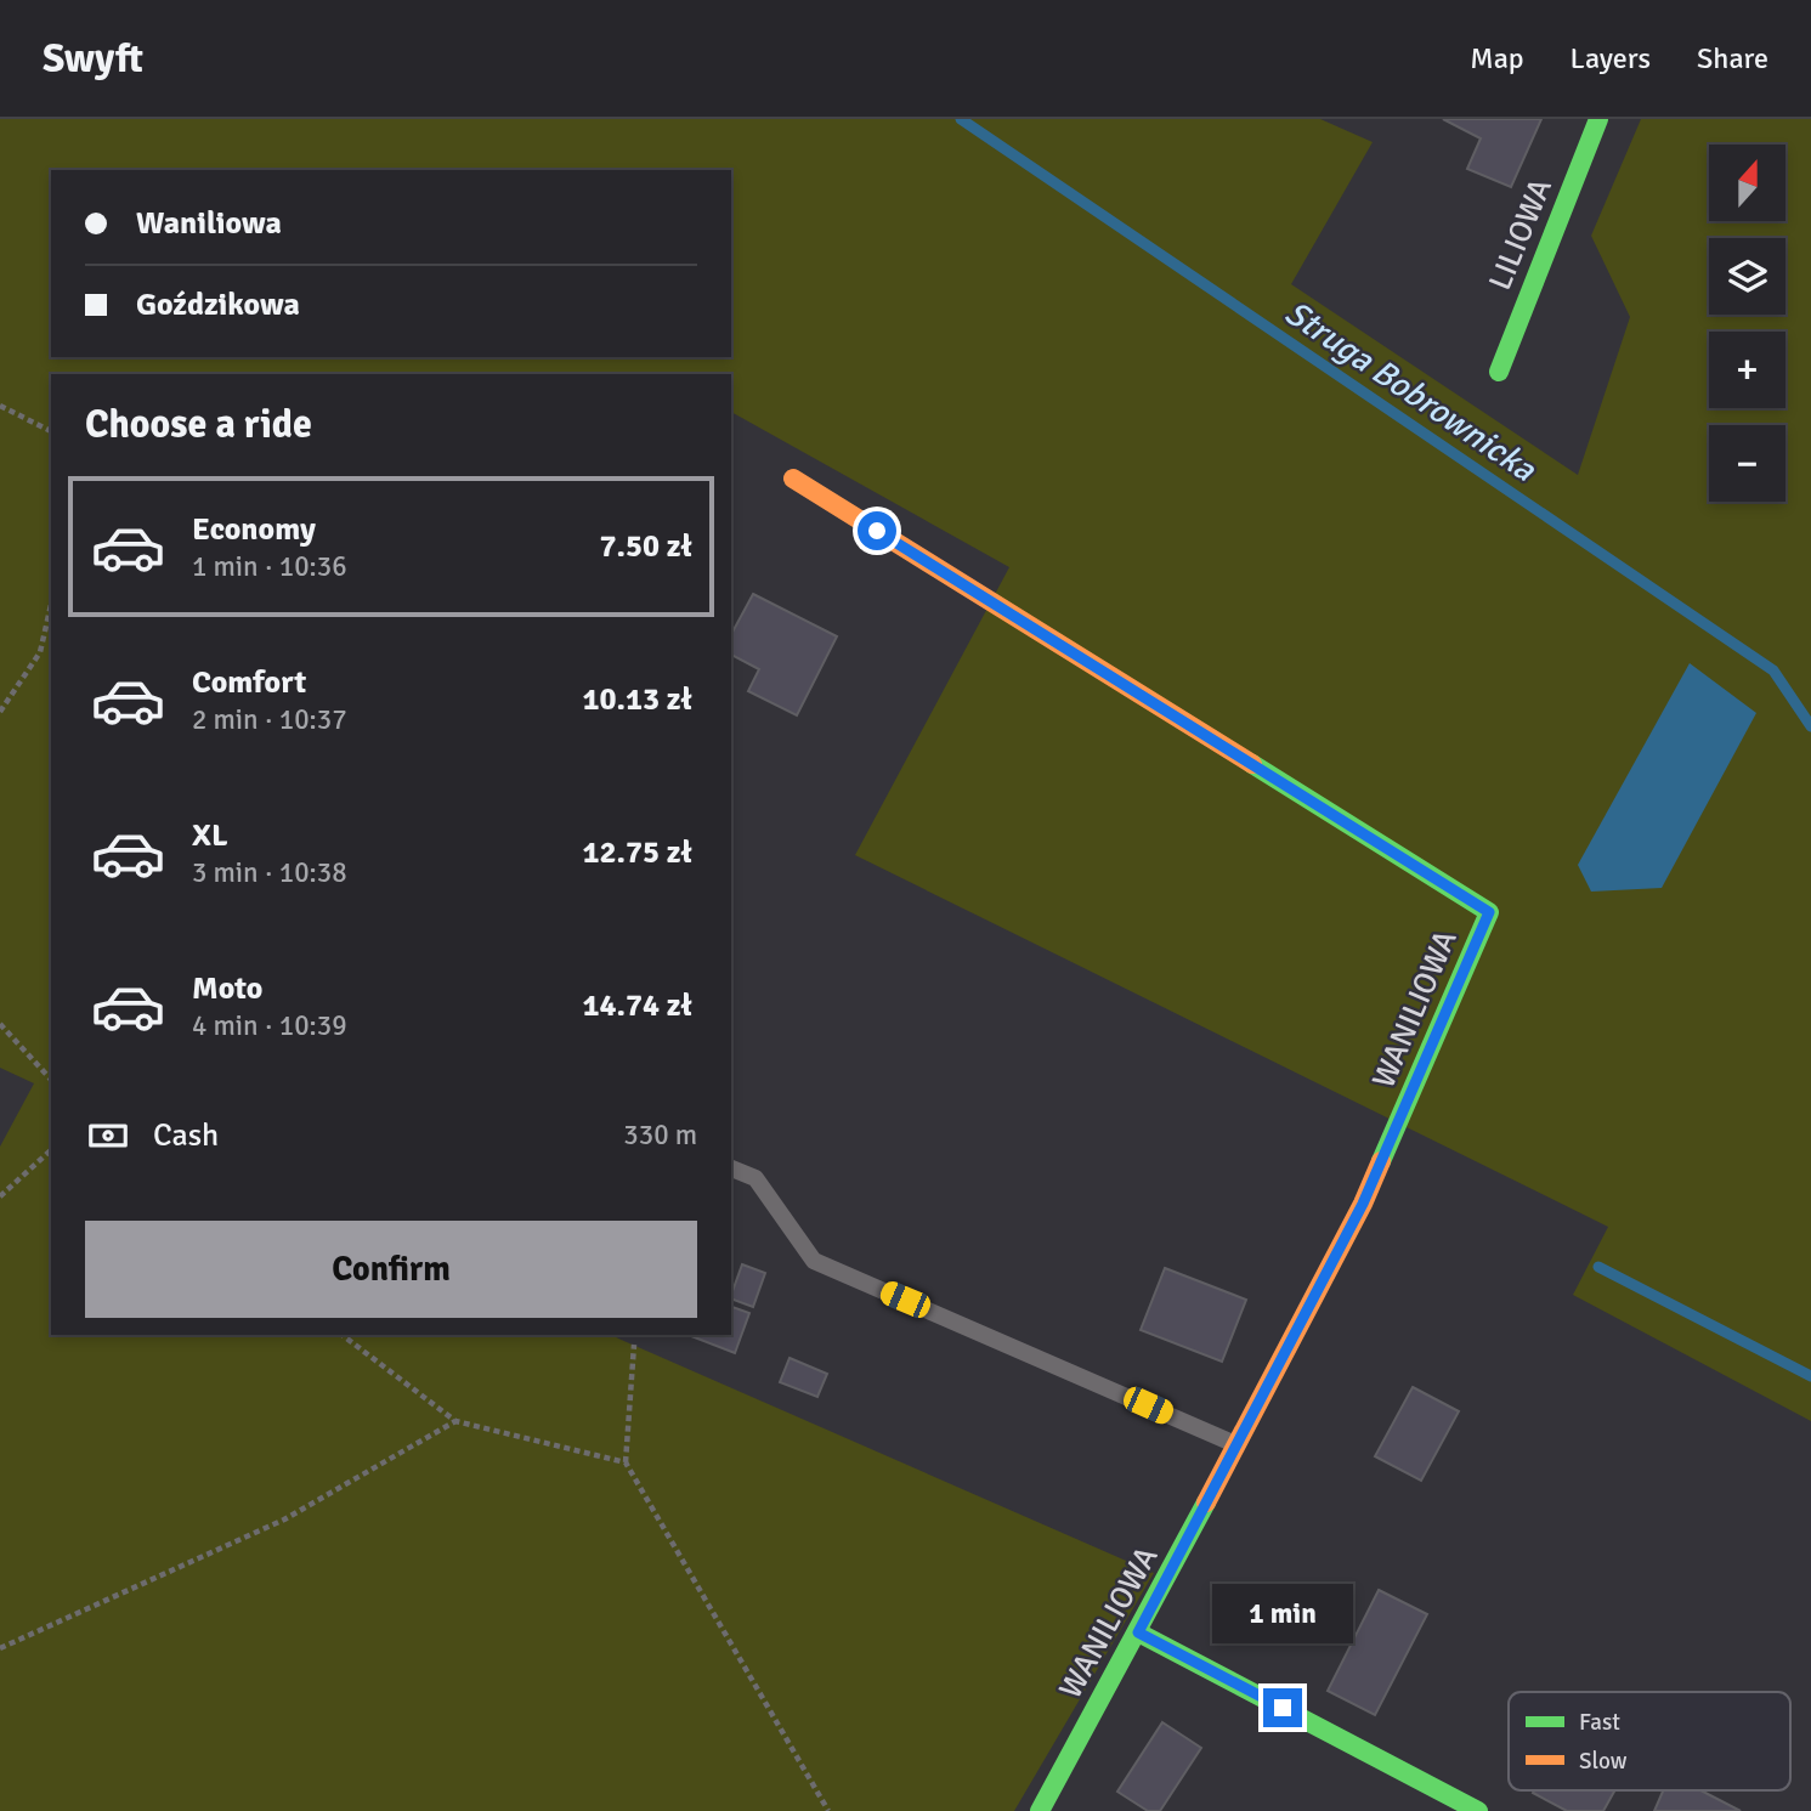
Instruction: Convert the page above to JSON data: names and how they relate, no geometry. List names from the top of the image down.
{
  "streets": {
    "street": ["LILIOWA", "WANILIOWA"]
  },
  "water": ["Struga Bobrownicka"],
  "legend": ["Fast", "Slow"],
  "north": "top",
  "page": {
    "header": "Swyft",
    "nav": ["Map", "Layers", "Share"],
    "map_buttons": ["+", "−"],
    "banner": ["Waniliowa", "Goździkowa"],
    "heading": "Choose a ride",
    "list": [
      {
        "name": "Economy",
        "note": "1 min · 10:36",
        "value": "7.50 zł"
      },
      {
        "name": "Comfort",
        "note": "2 min · 10:37",
        "value": "10.13 zł"
      },
      {
        "name": "XL",
        "note": "3 min · 10:38",
        "value": "12.75 zł"
      },
      {
        "name": "Moto",
        "note": "4 min · 10:39",
        "value": "14.74 zł"
      }
    ],
    "pay": ["Cash", "330 m"],
    "buttons": "Confirm",
    "bubble": "1 min"
  }
}
